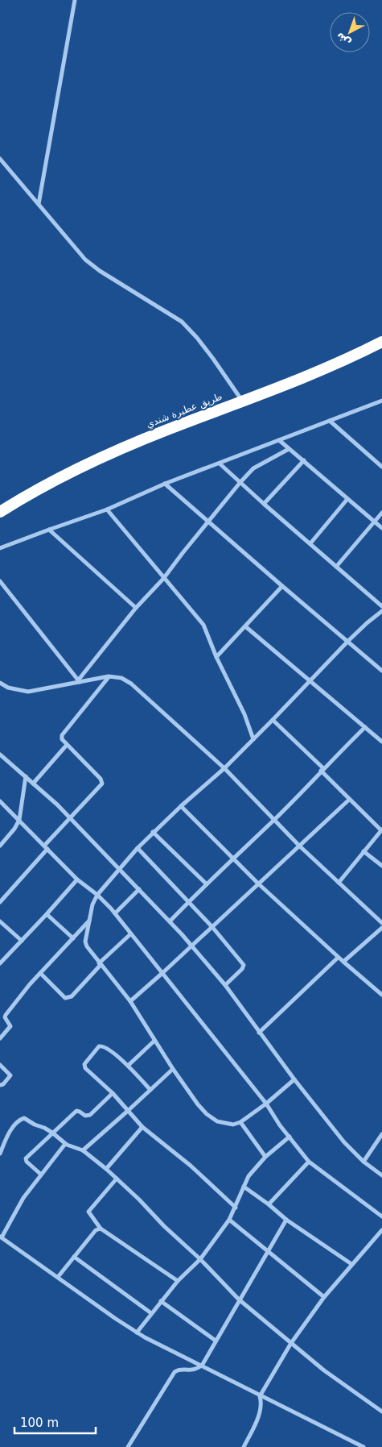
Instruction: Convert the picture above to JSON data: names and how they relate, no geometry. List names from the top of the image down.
{
  "streets": {
    "highway": ["طريق عطبرة شندي"]
  },
  "scale_bar": "100 m",
  "north": "bottom left"
}
